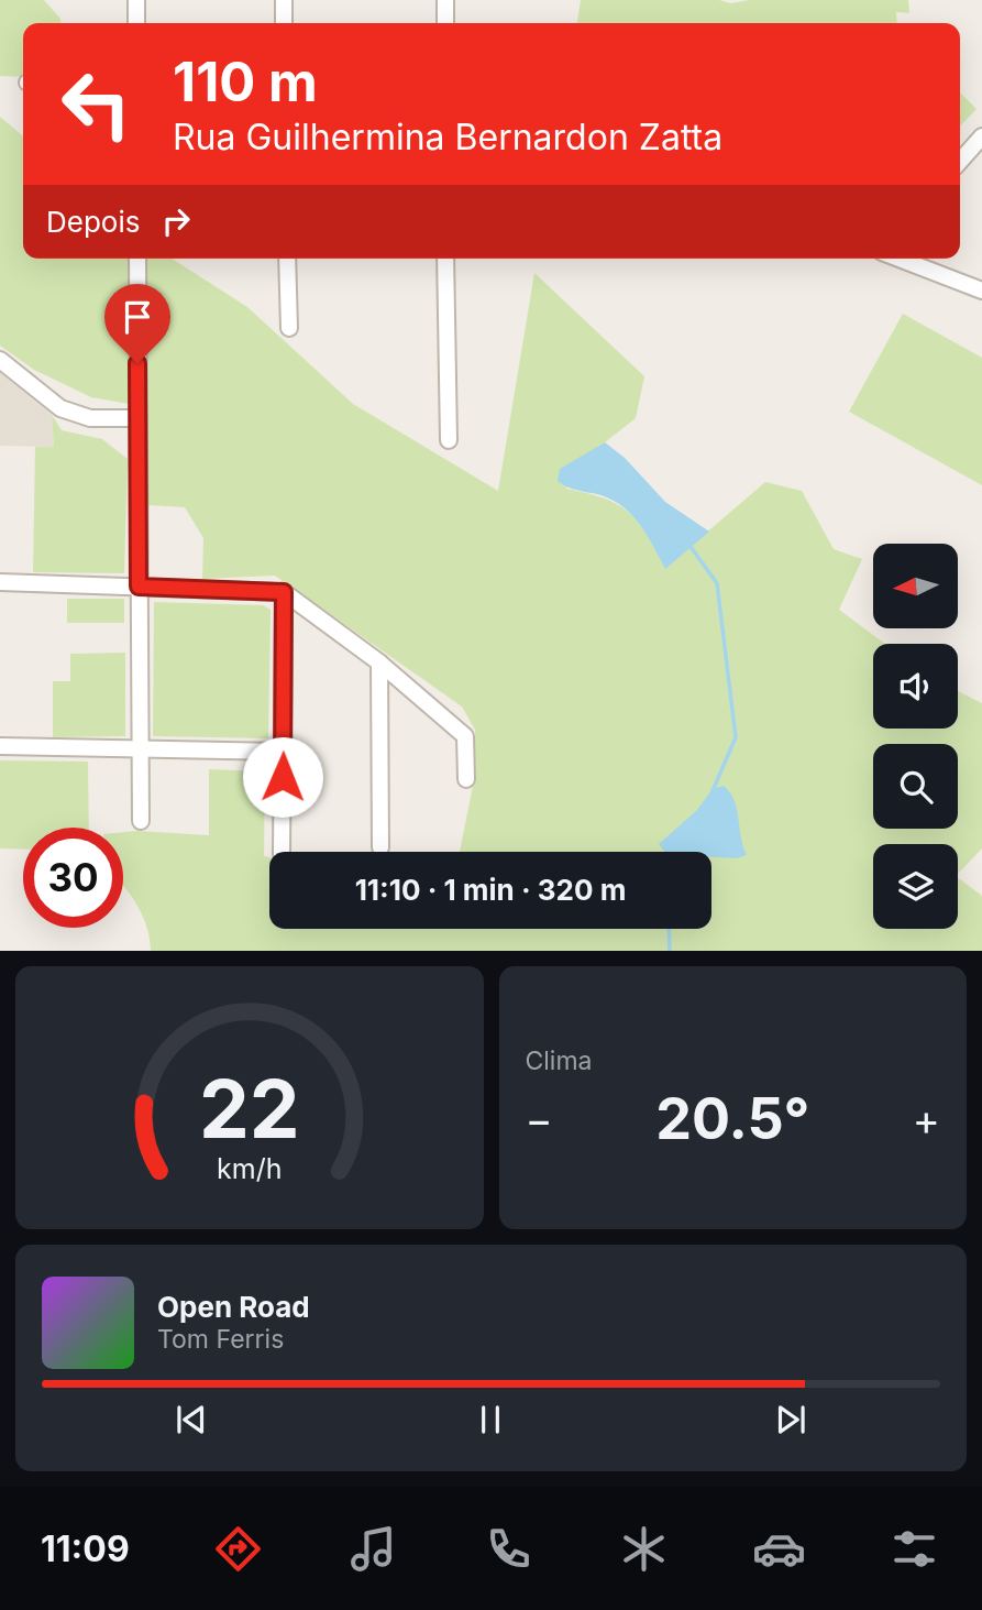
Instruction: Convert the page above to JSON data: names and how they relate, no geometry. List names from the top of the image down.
{
  "north": "left",
  "page": {
    "turn": ["110 m", "Rua Guilhermina Bernardon Zatta"],
    "then": "Depois",
    "limit": "30",
    "trip": "11:10 · 1 min · 320 m",
    "tile": "Clima",
    "heat": ["−", "20.5°", "+"],
    "song": ["Open Road", "Tom Ferris"],
    "tabs": "11:09",
    "gauge": ["22", "km/h"]
  }
}
